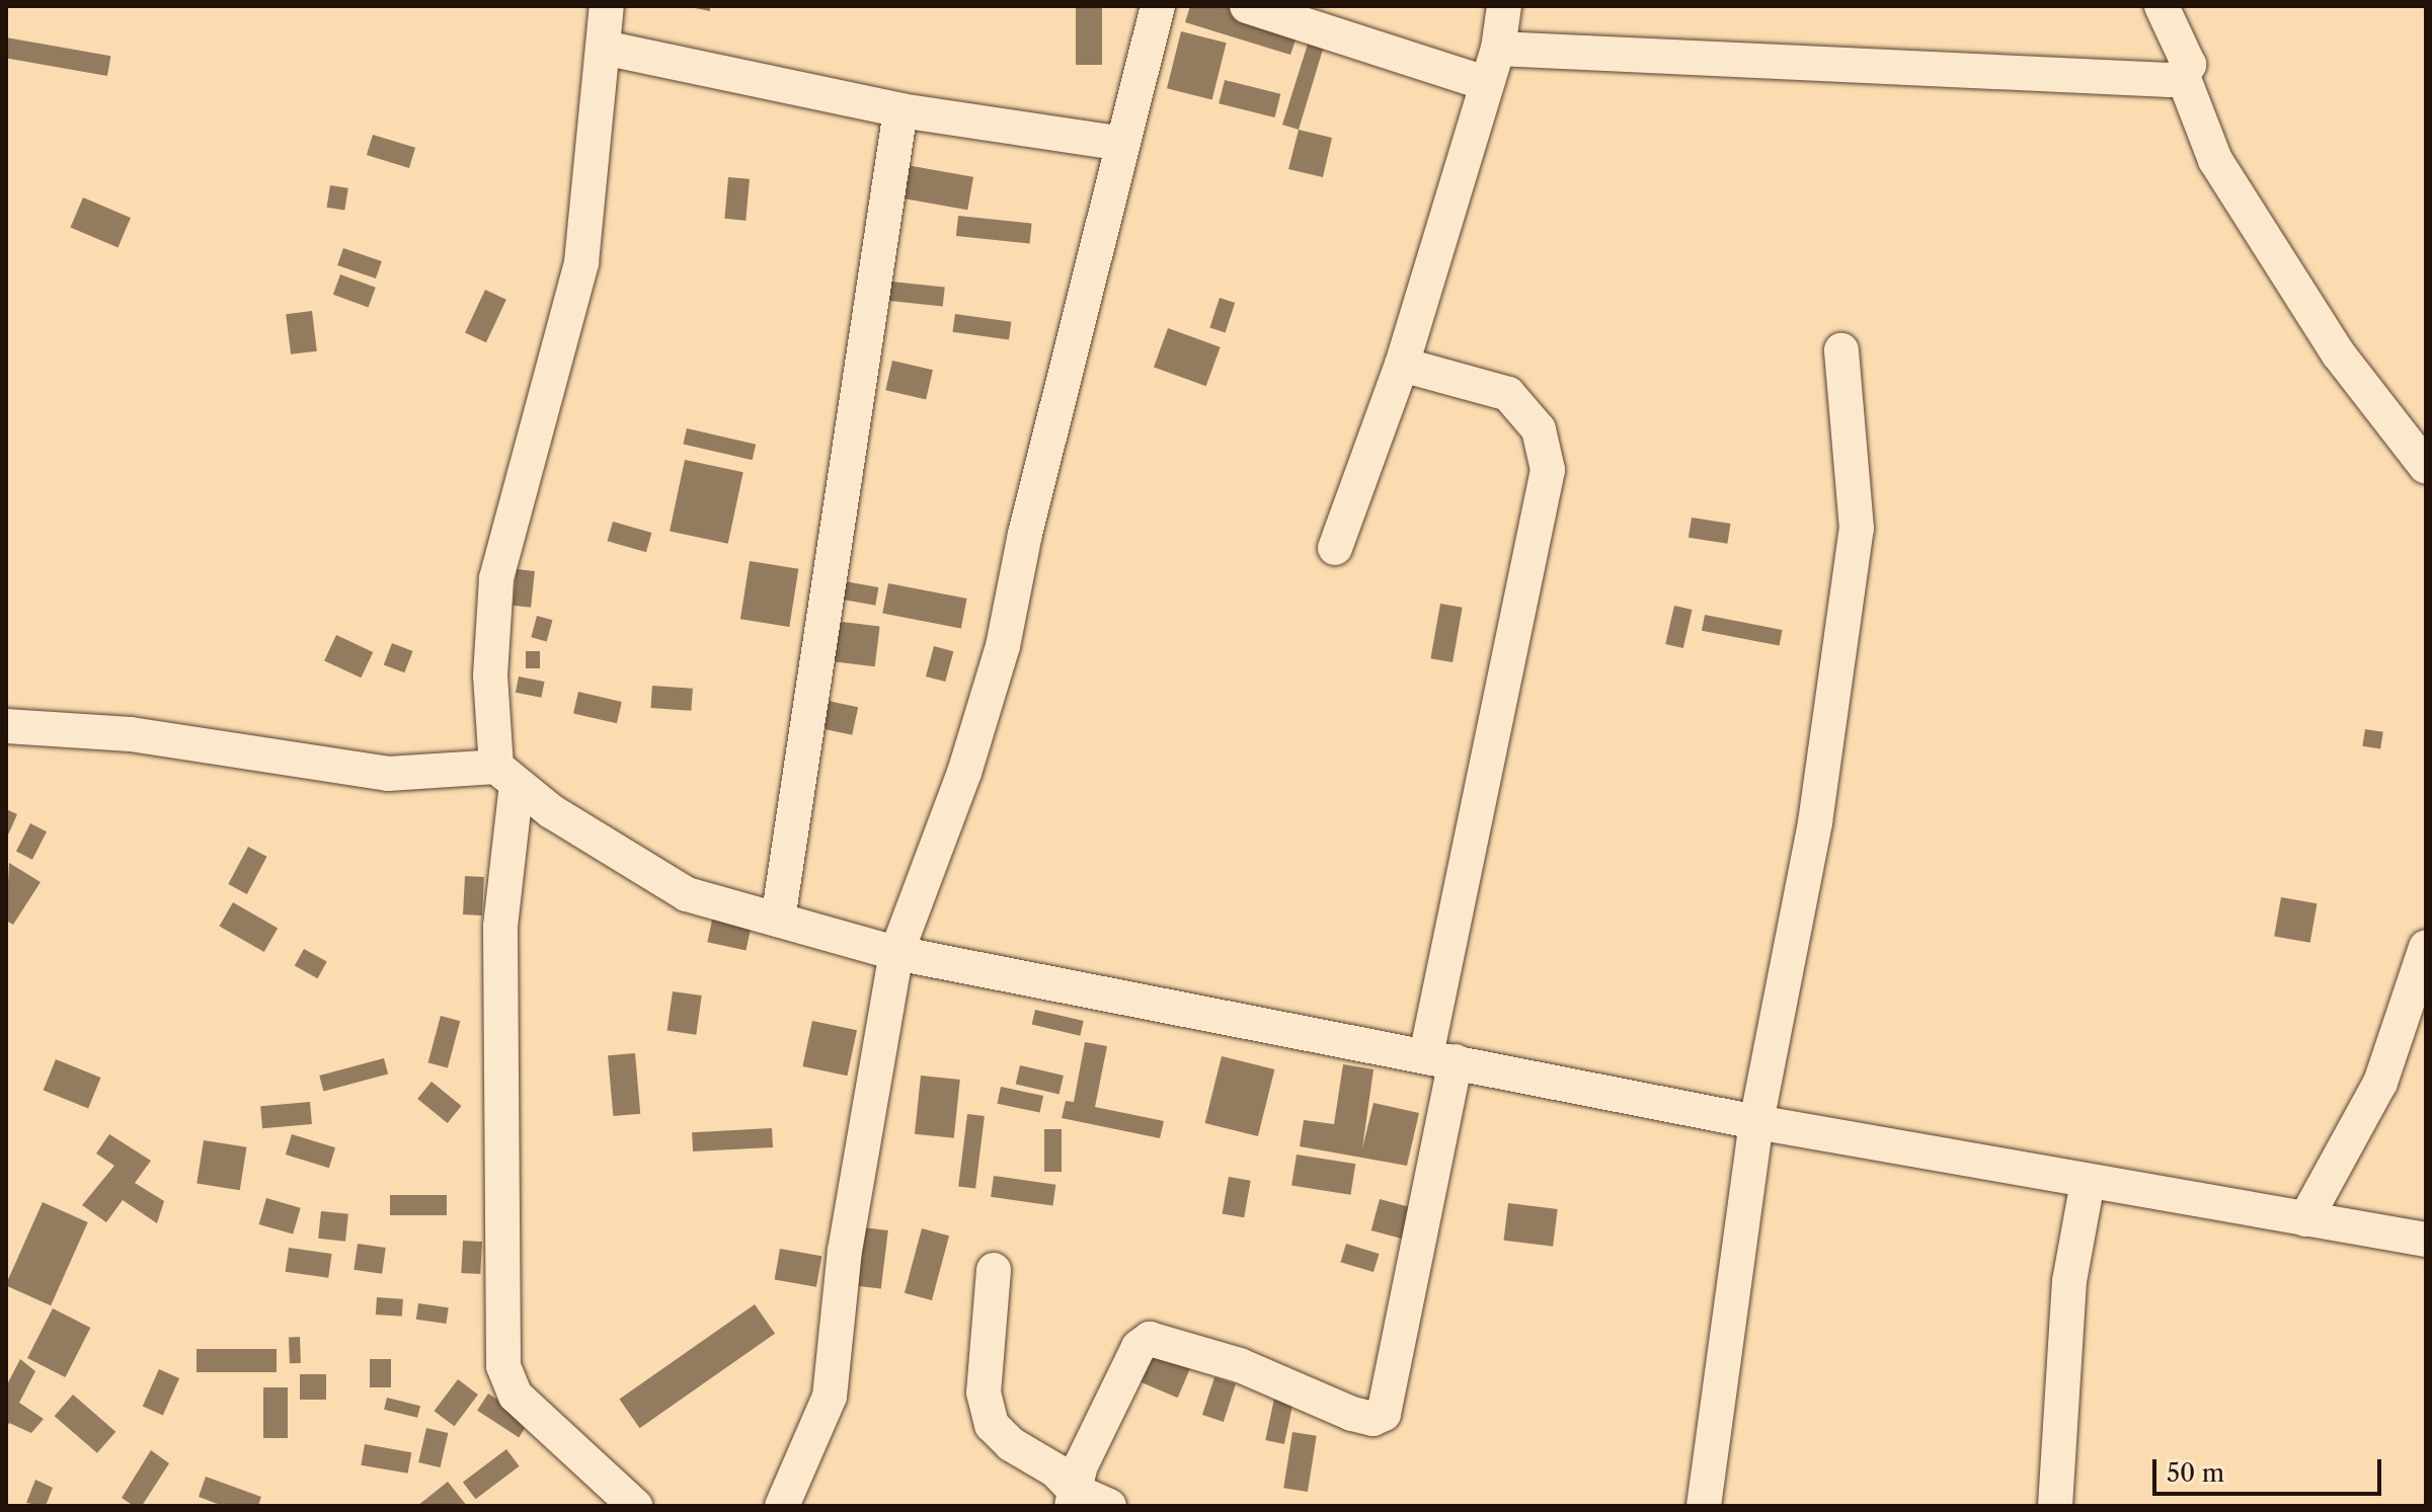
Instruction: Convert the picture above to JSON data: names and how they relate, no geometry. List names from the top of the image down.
{
  "scale_bar": "50 m"
}
